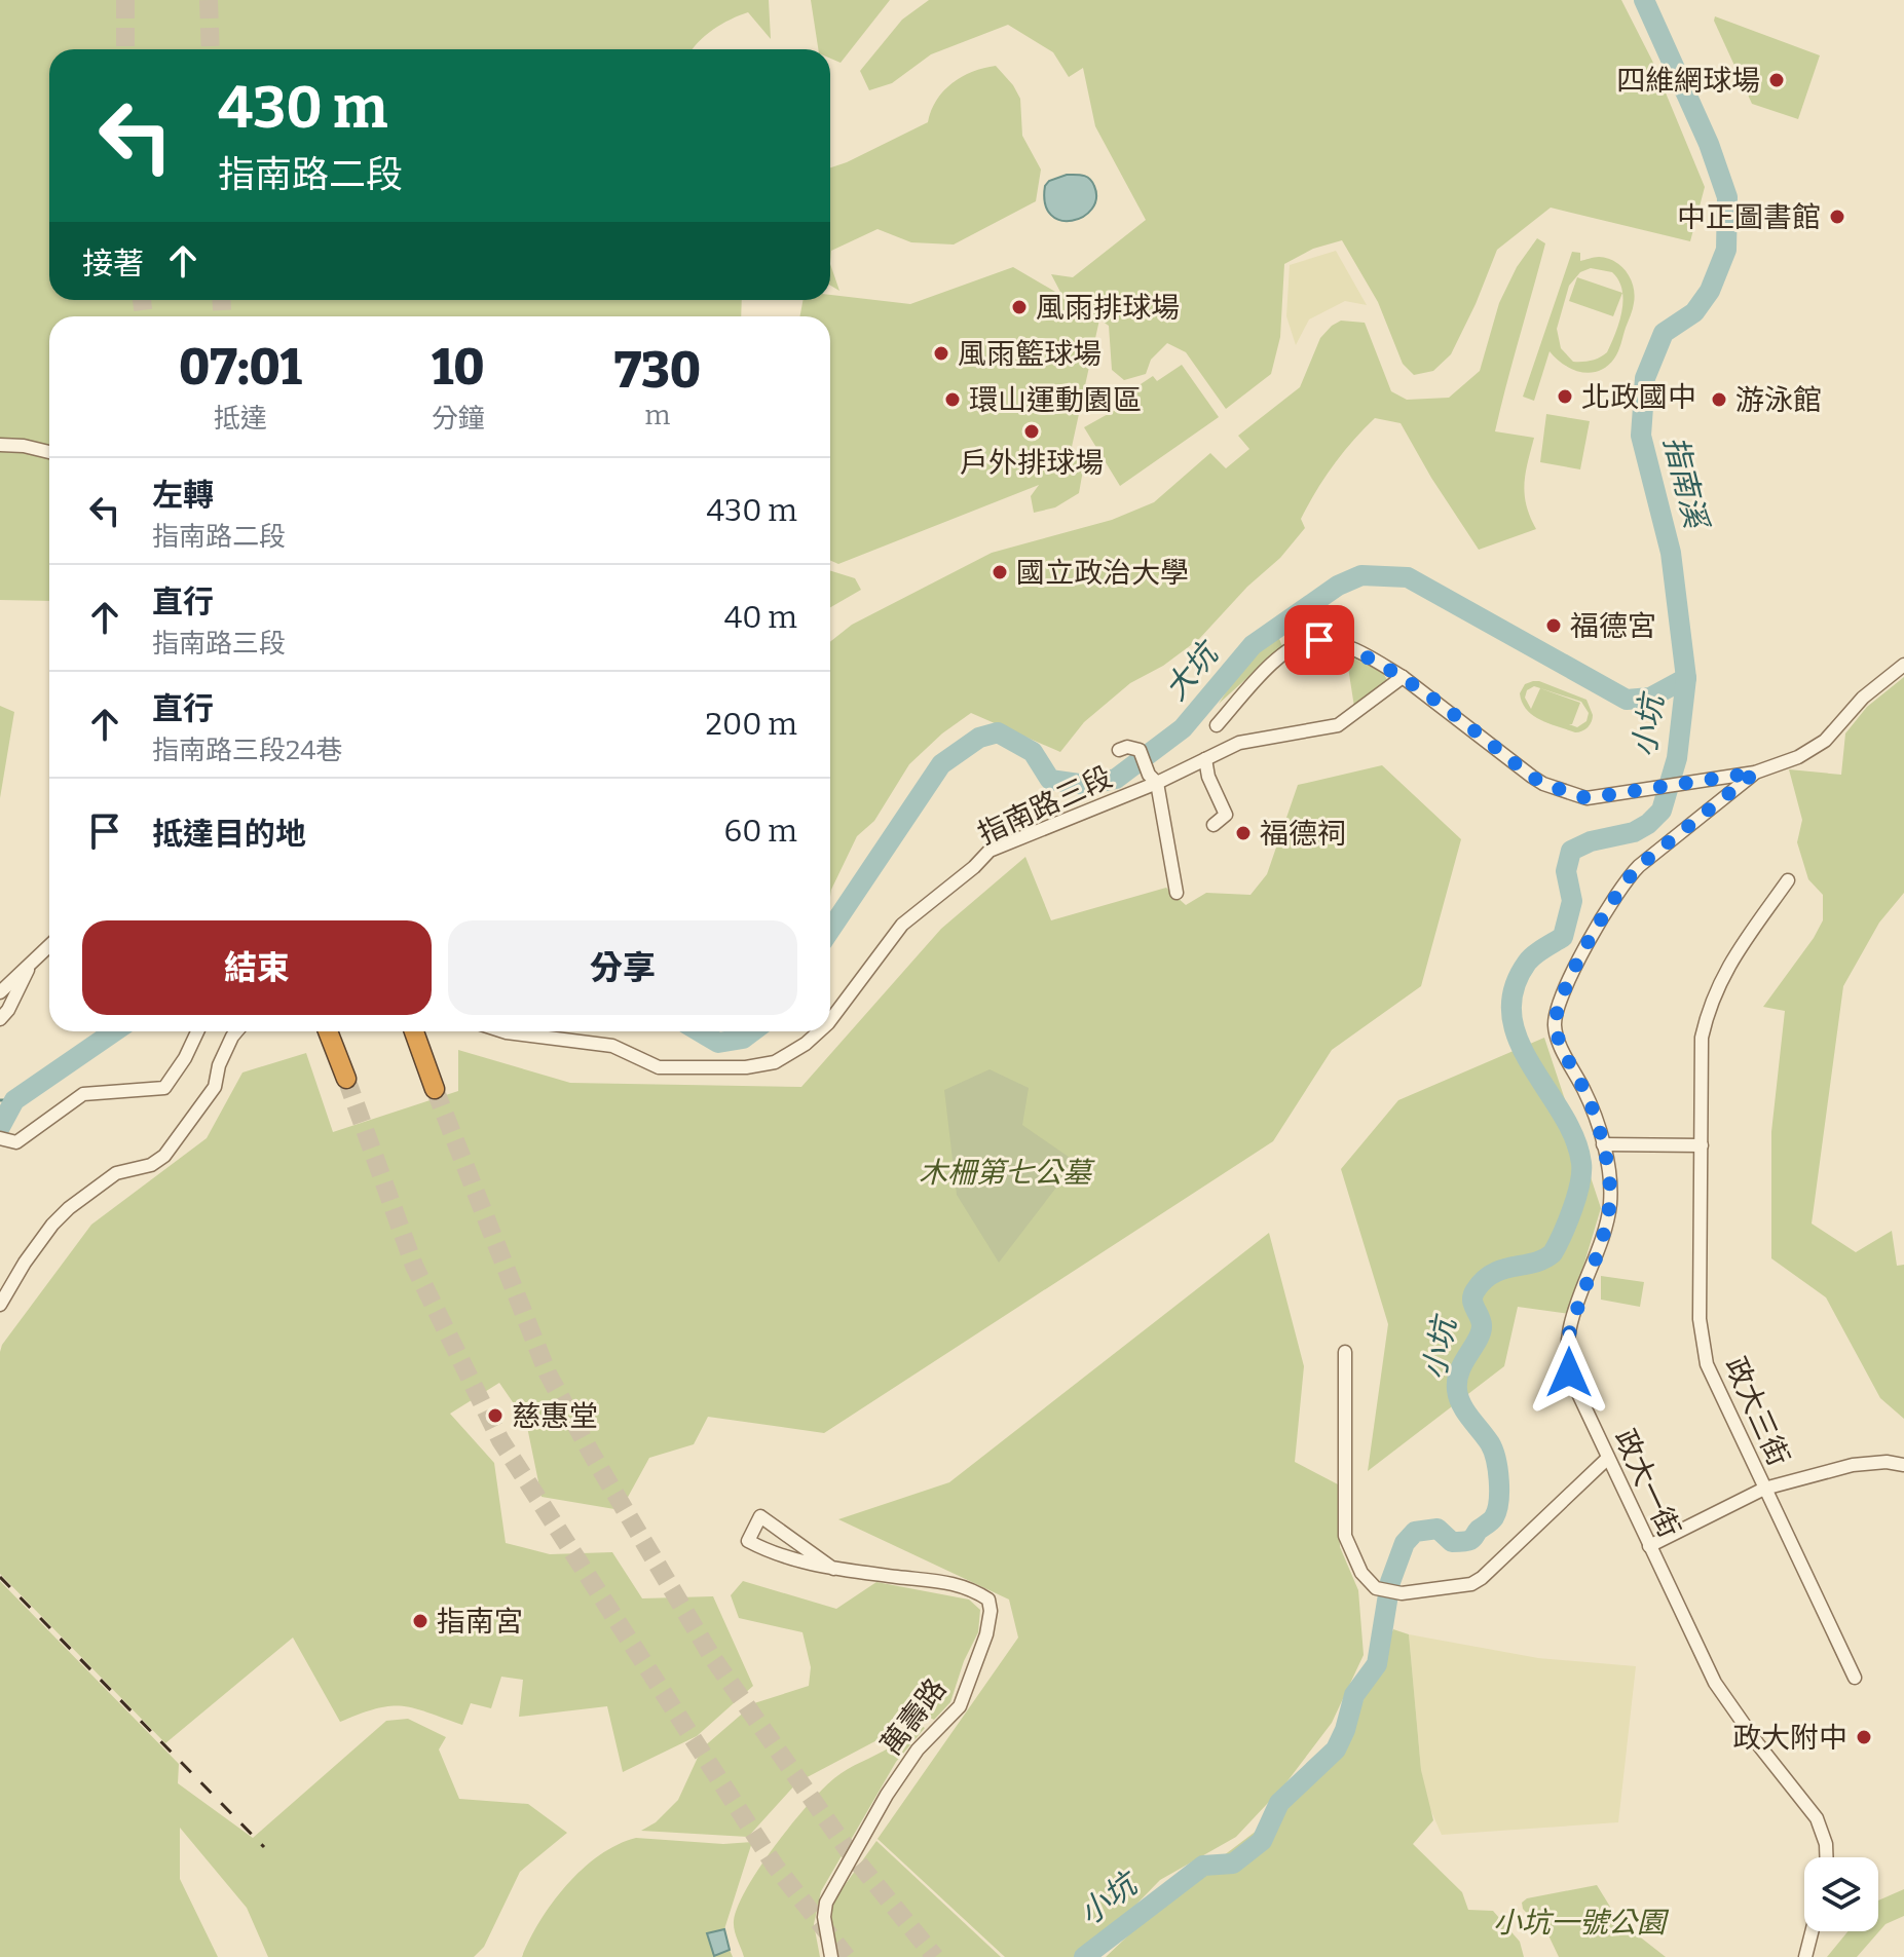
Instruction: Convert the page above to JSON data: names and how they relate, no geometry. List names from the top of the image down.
{
  "streets": {
    "street": [
      "指南路三段",
      "政大三街",
      "政大一街",
      "萬壽路"
    ]
  },
  "water": ["指南溪", "大坑", "小坑"],
  "parks": ["木柵第七公墓", "小坑一號公園"],
  "places": [
    "四維網球場",
    "中正圖書館",
    "風雨排球場",
    "風雨籃球場",
    "北政國中",
    "環山運動園區",
    "游泳館",
    "戶外排球場",
    "國立政治大學",
    "福德宮",
    "福德祠",
    "慈惠堂",
    "指南宮",
    "政大附中"
  ],
  "page": {
    "turn": ["430 m", "指南路二段"],
    "then": "接著",
    "eta": [
      "07:01",
      "抵達",
      "10",
      "分鐘",
      "730",
      "m"
    ],
    "list": [
      {
        "name": "左轉",
        "note": "指南路二段",
        "value": "430 m"
      },
      {
        "name": "直行",
        "note": "指南路三段",
        "value": "40 m"
      },
      {
        "name": "直行",
        "note": "指南路三段24巷",
        "value": "200 m"
      },
      {
        "name": "抵達目的地",
        "value": "60 m"
      }
    ],
    "buttons": ["結束", "分享"]
  }
}
